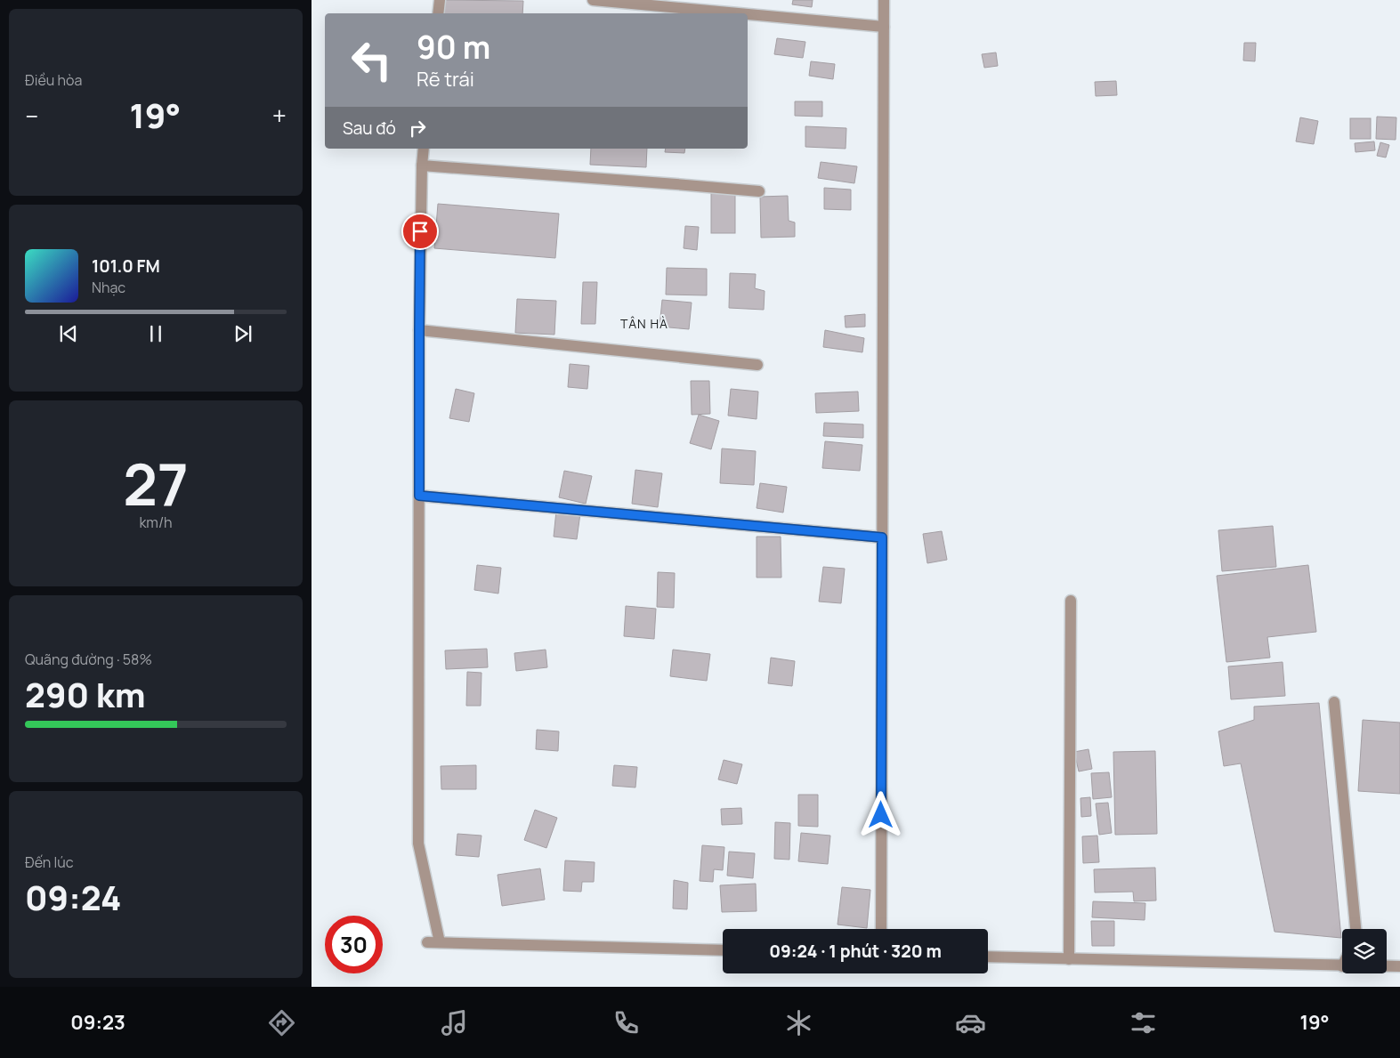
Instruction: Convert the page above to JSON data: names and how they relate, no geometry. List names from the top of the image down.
{
  "districts": ["TÂN HÀ"],
  "page": {
    "tile": [
      "Điều hòa",
      ["27", "km/h"],
      ["Quãng đường · 58%", "290 km"],
      ["Đến lúc", "09:24"]
    ],
    "turn": ["90 m", "Rẽ trái"],
    "heat": ["−", "19°", "+"],
    "then": "Sau đó",
    "song": ["101.0 FM", "Nhạc"],
    "limit": "30",
    "trip": "09:24 · 1 phút · 320 m",
    "tabs": ["09:23", "19°"]
  }
}
